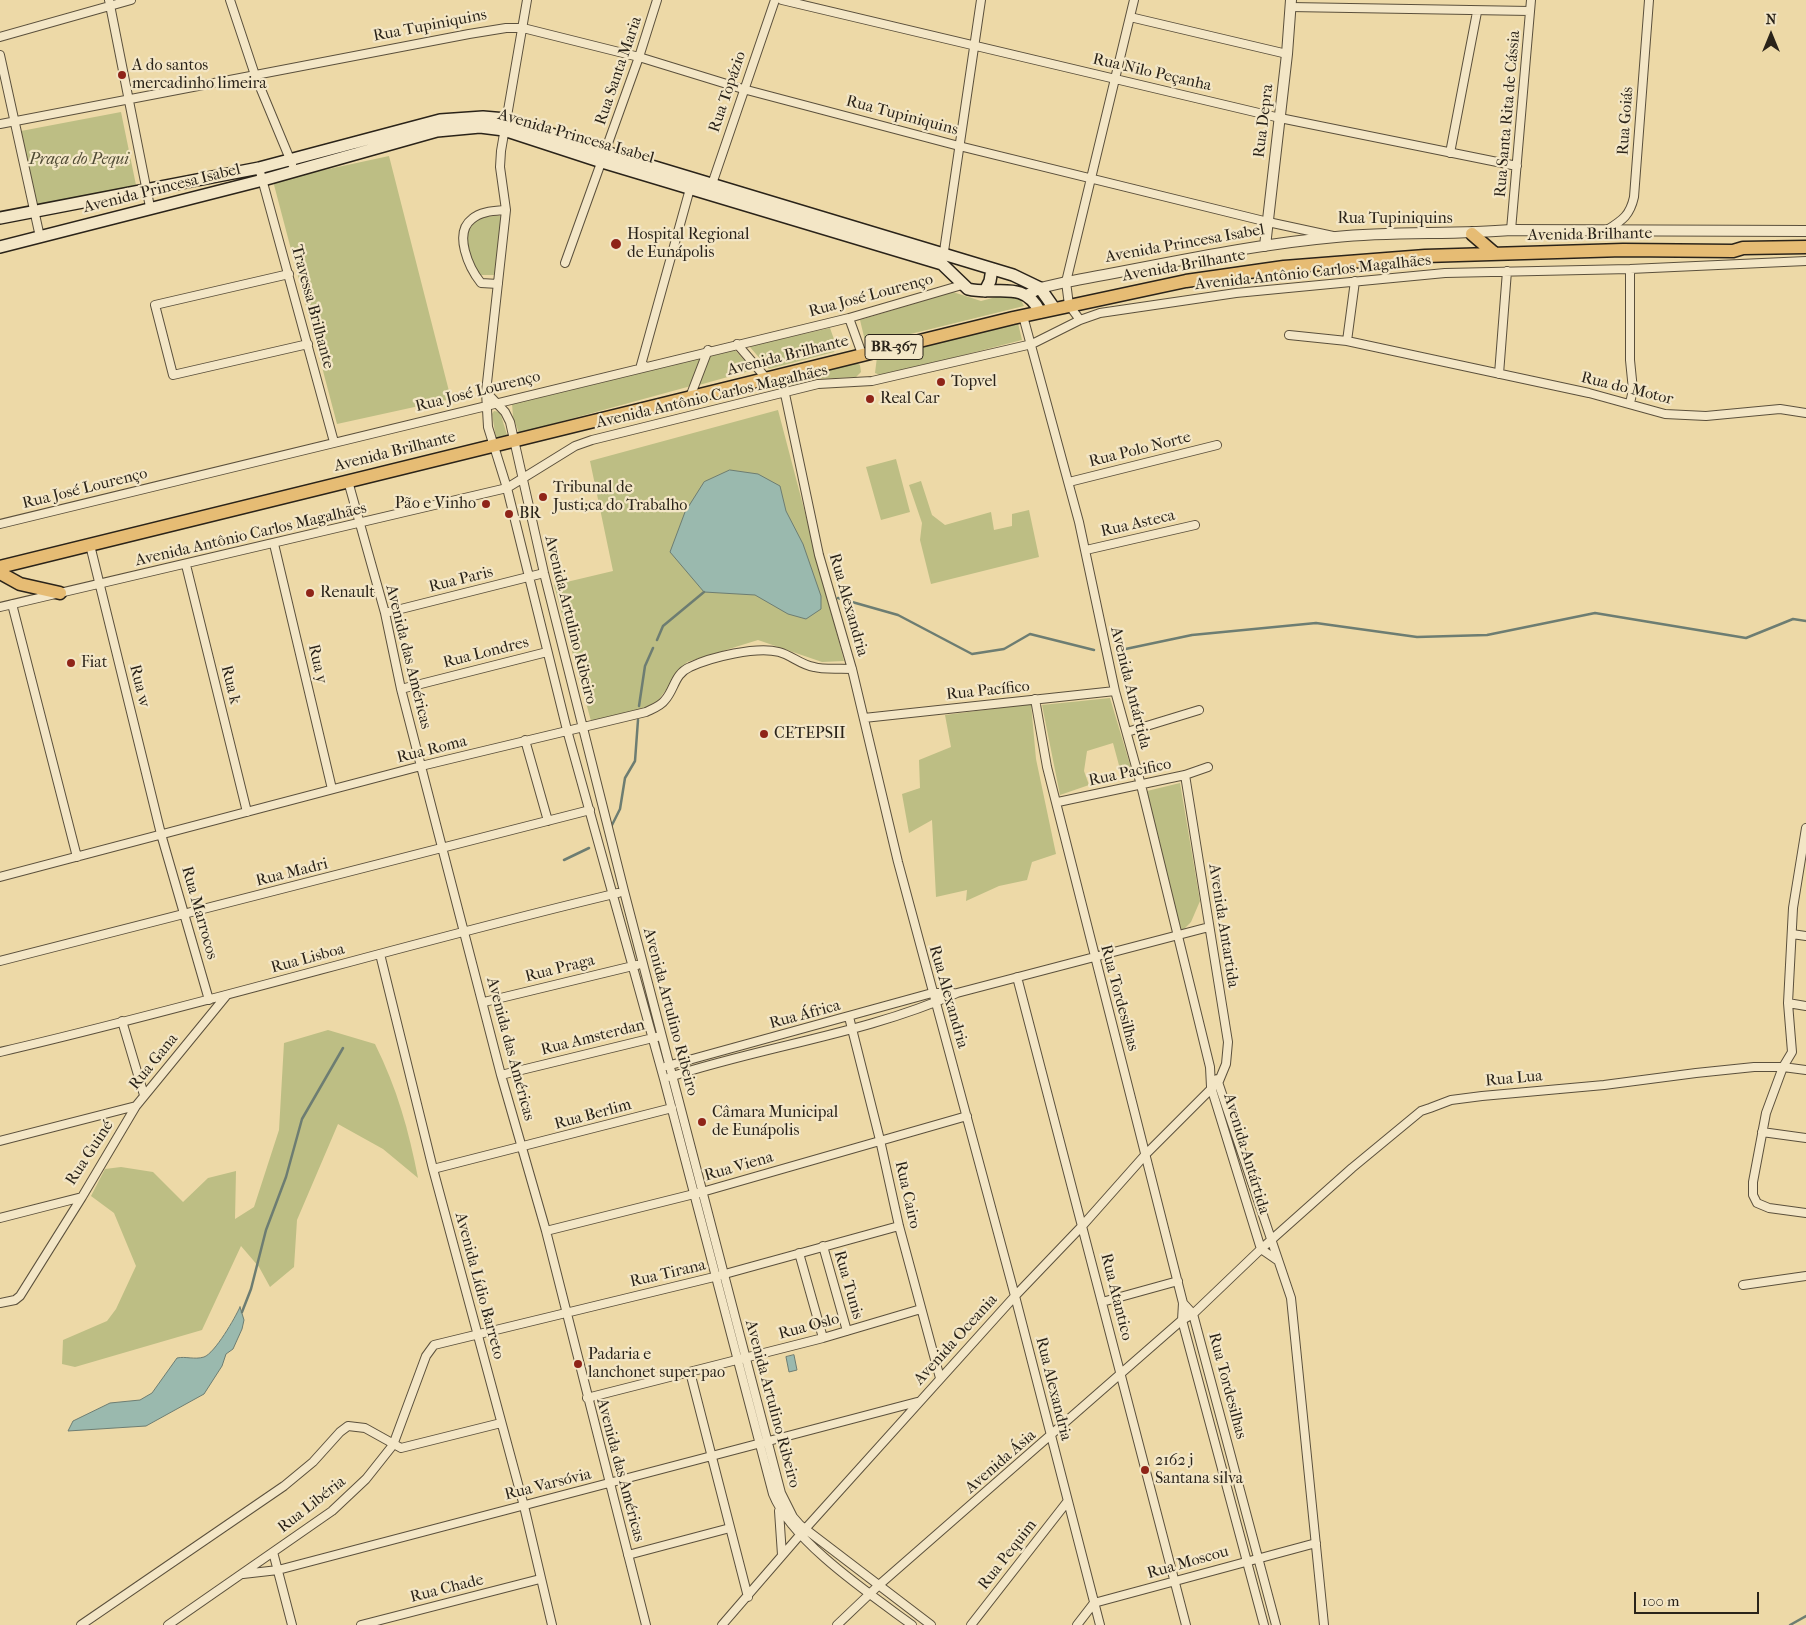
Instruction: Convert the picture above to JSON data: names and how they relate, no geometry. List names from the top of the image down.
{
  "streets": {
    "main road": ["Avenida Princesa Isabel", "Avenida Brilhante", "BR-367"],
    "street": [
      "Rua Tupiniquins",
      "Rua Santa Maria",
      "Rua Nilo Peçanha",
      "Rua Topázio",
      "Rua Santa Rita de Cássia",
      "Rua Depra",
      "Rua Goiás",
      "Avenida Antônio Carlos Magalhães",
      "Rua José Lourenço",
      "Travessa Brilhante",
      "Rua do Motor",
      "Rua Polo Norte",
      "Rua Asteca",
      "Rua Paris",
      "Rua Alexandria",
      "Avenida Artulino Ribeiro",
      "Rua Londres",
      "Avenida das Américas",
      "Rua y",
      "Rua k",
      "Rua w",
      "Avenida Antártida",
      "Rua Pacífico",
      "Rua Roma",
      "Rua Pacifico",
      "Rua Madri",
      "Rua Marrocos",
      "Avenida Antartida",
      "Rua Lisboa",
      "Rua Praga",
      "Rua Tordesilhas",
      "Rua África",
      "Rua Amsterdan",
      "Rua Gana",
      "Rua Lua",
      "Rua Berlim",
      "Rua Guiné",
      "Rua Viena",
      "Rua Cairo",
      "Rua Tirana",
      "Rua Tunis",
      "Avenida Lídio Barreto",
      "Rua Atantico",
      "Rua Oslo",
      "Avenida Oceania",
      "Avenida Ásia",
      "Rua Varsóvia",
      "Rua Libéria",
      "Rua Pequim",
      "Rua Moscou",
      "Rua Chade"
    ]
  },
  "crossings": [
    ["Rua Tupiniquins", "Rua Santa Maria"],
    ["Rua Tupiniquins", "Rua Topázio"],
    ["Rua Tupiniquins", "Rua Santa Rita de Cássia"],
    ["Rua Tupiniquins", "Rua Depra"],
    ["Rua Tupiniquins", "Rua Goiás"],
    ["Rua Tupiniquins", "Avenida Princesa Isabel"],
    ["Rua Tupiniquins", "Avenida Artulino Ribeiro"],
    ["Rua Santa Maria", "Avenida Princesa Isabel"],
    ["Rua Nilo Peçanha", "Rua Santa Rita de Cássia"],
    ["Rua Nilo Peçanha", "Rua Depra"],
    ["Rua Topázio", "Avenida Princesa Isabel"],
    ["Rua Depra", "Avenida Princesa Isabel"],
    ["Avenida Princesa Isabel", "Rua José Lourenço"],
    ["Avenida Princesa Isabel", "Travessa Brilhante"],
    ["Avenida Princesa Isabel", "Avenida Artulino Ribeiro"],
    ["Avenida Brilhante", "Rua Alexandria"],
    ["Avenida Brilhante", "Avenida Artulino Ribeiro"],
    ["Avenida Brilhante", "Avenida das Américas"],
    ["Avenida Brilhante", "Rua w"],
    ["Avenida Brilhante", "Avenida Antártida"],
    ["Avenida Antônio Carlos Magalhães", "Rua Alexandria"],
    ["Avenida Antônio Carlos Magalhães", "Avenida Artulino Ribeiro"],
    ["Avenida Antônio Carlos Magalhães", "Avenida das Américas"],
    ["Avenida Antônio Carlos Magalhães", "Rua y"],
    ["Avenida Antônio Carlos Magalhães", "Rua k"],
    ["Avenida Antônio Carlos Magalhães", "Rua w"],
    ["Avenida Antônio Carlos Magalhães", "Avenida Antártida"],
    ["Rua José Lourenço", "Travessa Brilhante"],
    ["Rua José Lourenço", "Avenida Artulino Ribeiro"],
    ["Rua Polo Norte", "Avenida Antártida"],
    ["Rua Asteca", "Avenida Antártida"],
    ["Rua Paris", "Avenida Artulino Ribeiro"],
    ["Rua Paris", "Avenida das Américas"],
    ["Rua Alexandria", "Rua Pacífico"],
    ["Rua Alexandria", "Rua Roma"],
    ["Rua Alexandria", "Rua África"],
    ["Rua Alexandria", "Rua Viena"],
    ["Rua Alexandria", "Avenida Oceania"],
    ["Rua Alexandria", "Avenida Ásia"],
    ["Rua Alexandria", "Rua Pequim"],
    ["Rua Alexandria", "Rua Moscou"],
    ["Avenida Artulino Ribeiro", "Rua Londres"],
    ["Avenida Artulino Ribeiro", "Rua Roma"],
    ["Avenida Artulino Ribeiro", "Rua Madri"],
    ["Avenida Artulino Ribeiro", "Rua Lisboa"],
    ["Avenida Artulino Ribeiro", "Rua Praga"],
    ["Avenida Artulino Ribeiro", "Rua África"],
    ["Avenida Artulino Ribeiro", "Rua Amsterdan"],
    ["Avenida Artulino Ribeiro", "Rua Berlim"],
    ["Avenida Artulino Ribeiro", "Rua Viena"],
    ["Avenida Artulino Ribeiro", "Rua Tirana"],
    ["Avenida Artulino Ribeiro", "Rua Oslo"],
    ["Avenida Artulino Ribeiro", "Avenida Oceania"],
    ["Avenida Artulino Ribeiro", "Avenida Ásia"],
    ["Avenida Artulino Ribeiro", "Rua Varsóvia"],
    ["Rua Londres", "Avenida das Américas"],
    ["Avenida das Américas", "Rua Roma"],
    ["Avenida das Américas", "Rua Madri"],
    ["Avenida das Américas", "Rua Lisboa"],
    ["Avenida das Américas", "Rua Praga"],
    ["Avenida das Américas", "Rua Amsterdan"],
    ["Avenida das Américas", "Rua Berlim"],
    ["Avenida das Américas", "Rua Viena"],
    ["Avenida das Américas", "Rua Tirana"],
    ["Avenida das Américas", "Rua Oslo"],
    ["Avenida das Américas", "Rua Varsóvia"],
    ["Rua y", "Rua Roma"],
    ["Rua k", "Rua Roma"],
    ["Rua w", "Rua Roma"],
    ["Rua w", "Rua Marrocos"],
    ["Avenida Antártida", "Rua Pacífico"],
    ["Avenida Antártida", "Rua Pacifico"],
    ["Avenida Antártida", "Avenida Antartida"],
    ["Avenida Antártida", "Rua África"],
    ["Avenida Antártida", "Rua Lua"],
    ["Avenida Antártida", "Avenida Oceania"],
    ["Avenida Antártida", "Avenida Ásia"],
    ["Avenida Antártida", "Rua Moscou"],
    ["Rua Pacífico", "Rua Tordesilhas"],
    ["Rua Roma", "Rua Marrocos"],
    ["Rua Pacifico", "Avenida Antartida"],
    ["Rua Pacifico", "Rua Tordesilhas"],
    ["Rua Madri", "Rua Marrocos"],
    ["Rua Marrocos", "Rua Lisboa"],
    ["Avenida Antartida", "Rua África"],
    ["Avenida Antartida", "Avenida Oceania"],
    ["Rua Lisboa", "Rua Gana"],
    ["Rua Lisboa", "Avenida Lídio Barreto"],
    ["Rua Tordesilhas", "Rua África"],
    ["Rua Tordesilhas", "Avenida Oceania"],
    ["Rua Tordesilhas", "Avenida Ásia"],
    ["Rua Tordesilhas", "Rua Moscou"],
    ["Rua África", "Rua Cairo"],
    ["Rua África", "Rua Atantico"],
    ["Rua Gana", "Rua Guiné"],
    ["Rua Lua", "Avenida Ásia"],
    ["Rua Berlim", "Avenida Lídio Barreto"],
    ["Rua Viena", "Rua Cairo"],
    ["Rua Cairo", "Rua Tirana"],
    ["Rua Cairo", "Rua Oslo"],
    ["Rua Cairo", "Avenida Oceania"],
    ["Rua Tirana", "Rua Tunis"],
    ["Rua Tirana", "Avenida Lídio Barreto"],
    ["Rua Tirana", "Rua Libéria"],
    ["Rua Tunis", "Rua Oslo"],
    ["Avenida Lídio Barreto", "Rua Varsóvia"],
    ["Avenida Lídio Barreto", "Rua Chade"],
    ["Rua Atantico", "Avenida Oceania"],
    ["Rua Atantico", "Avenida Ásia"],
    ["Rua Atantico", "Rua Moscou"],
    ["Avenida Oceania", "Rua Varsóvia"],
    ["Rua Varsóvia", "Rua Libéria"]
  ],
  "parks": ["Praça do Pequi"],
  "places": [
    "A do santos mercadinho limeira",
    "Hospital Regional de Eunápolis",
    "Topvel",
    "Real Car",
    "Tribunal de Justi;ca do Trabalho",
    "Pão e Vinho",
    "BR",
    "Renault",
    "Fiat",
    "CETEPSII",
    "Câmara Municipal de Eunápolis",
    "Padaria e lanchonet super pao",
    "2162 j Santana silva"
  ],
  "scale_bar": "100 m",
  "north": "top"
}
